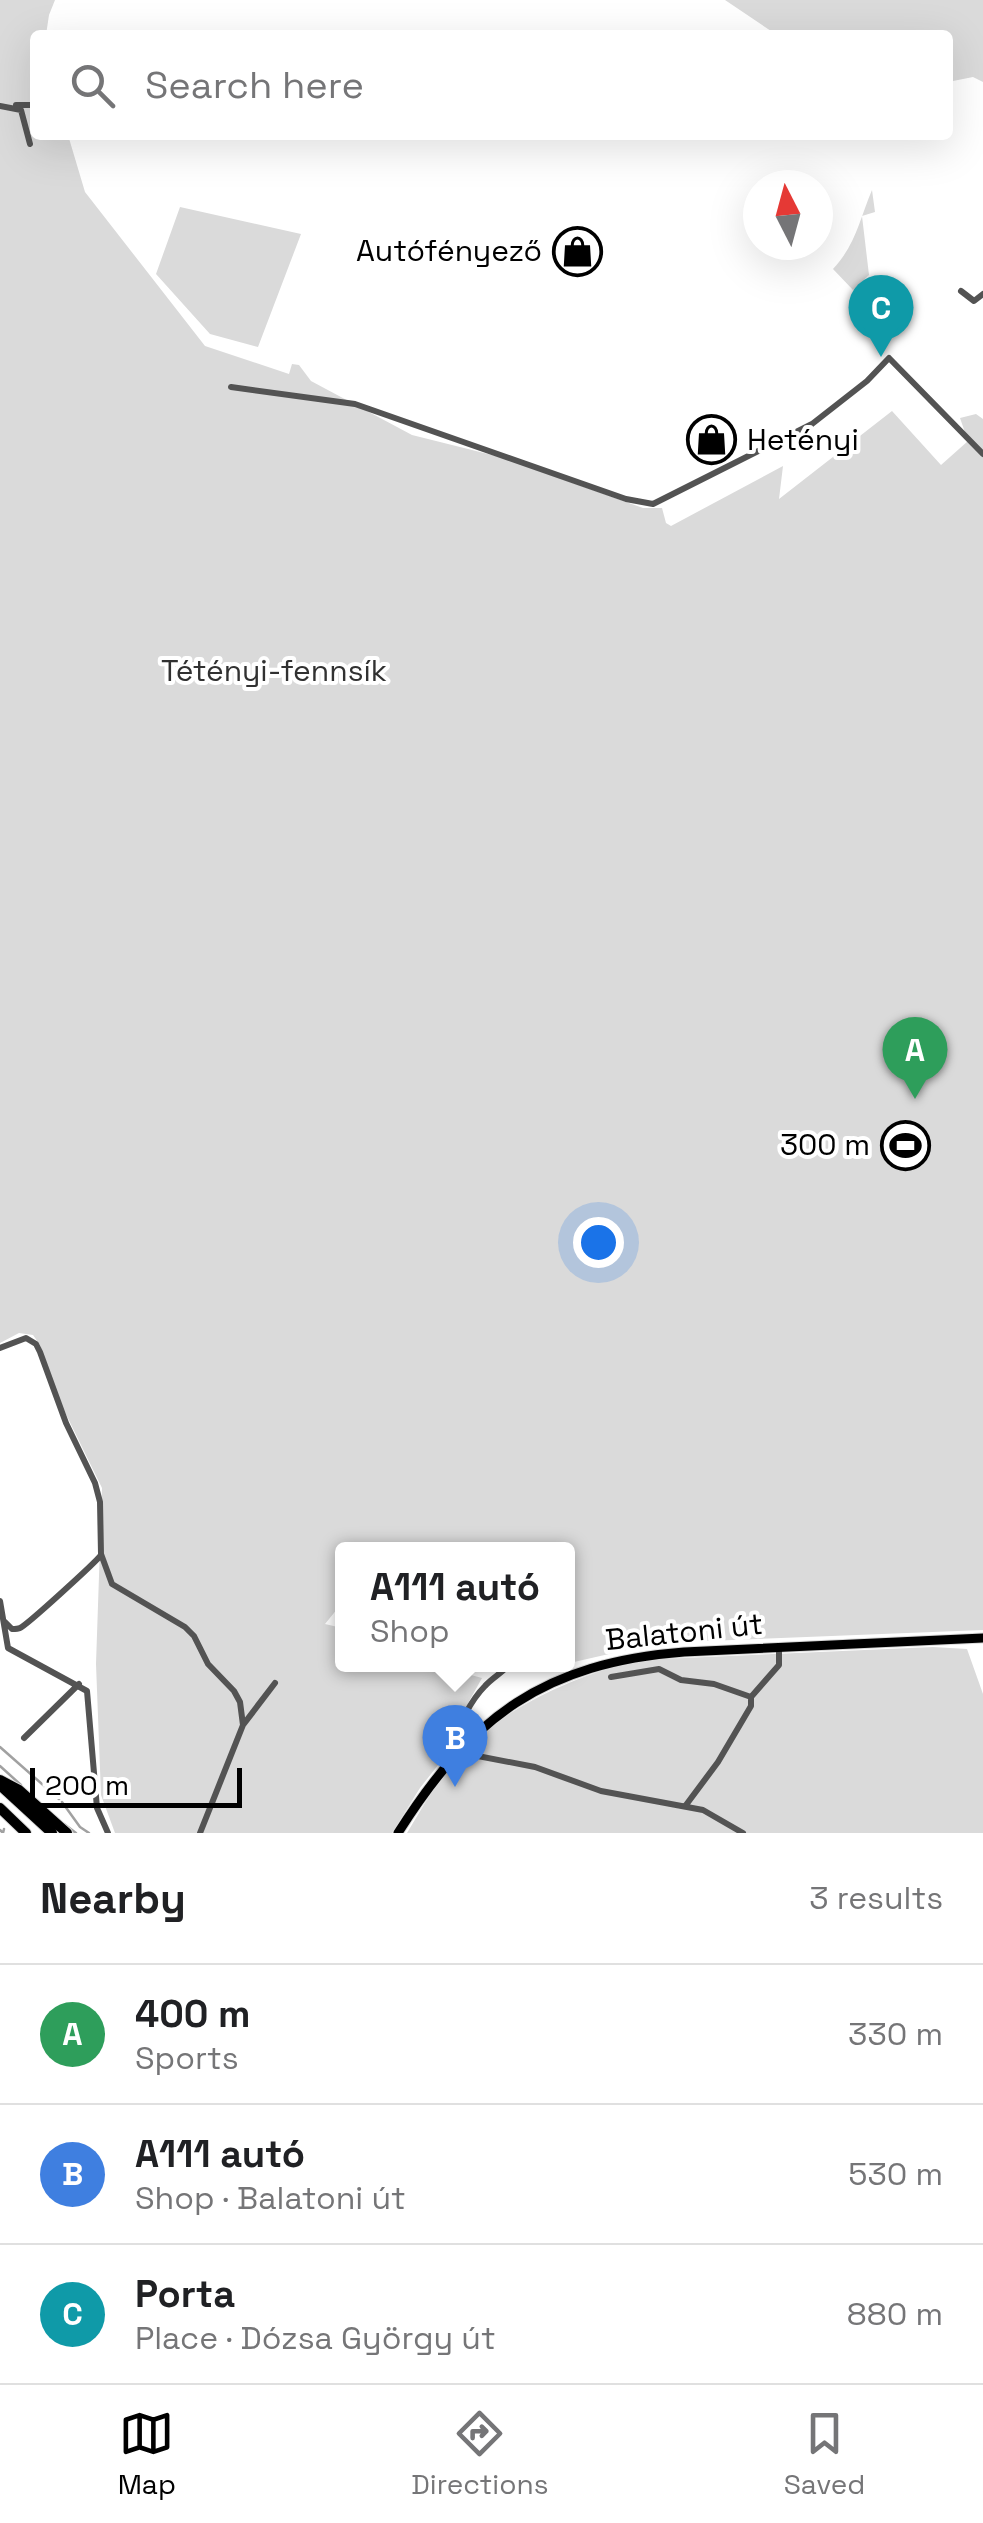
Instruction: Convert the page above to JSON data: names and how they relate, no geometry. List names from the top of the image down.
{
  "streets": {
    "main road": ["Balatoni út"]
  },
  "parks": ["Tétényi-fennsík"],
  "places": {
    "shop": ["Autófényező", "Hetényi"],
    "sports": ["300 m"]
  },
  "scale_bar": "200 m",
  "north": "top",
  "page": {
    "search": "Search here",
    "pins": ["C", "A", "B"],
    "popup": ["A111 autó", "Shop"],
    "scale": "200 m",
    "heading": ["Nearby", "3 results"],
    "list": [
      {
        "mark": "A",
        "name": "400 m",
        "note": "Sports",
        "value": "330 m"
      },
      {
        "mark": "B",
        "name": "A111 autó",
        "note": "Shop · Balatoni út",
        "value": "530 m"
      },
      {
        "mark": "C",
        "name": "Porta",
        "note": "Place · Dózsa György út",
        "value": "880 m"
      }
    ],
    "nav": ["Map", "Directions", "Saved"]
  }
}
